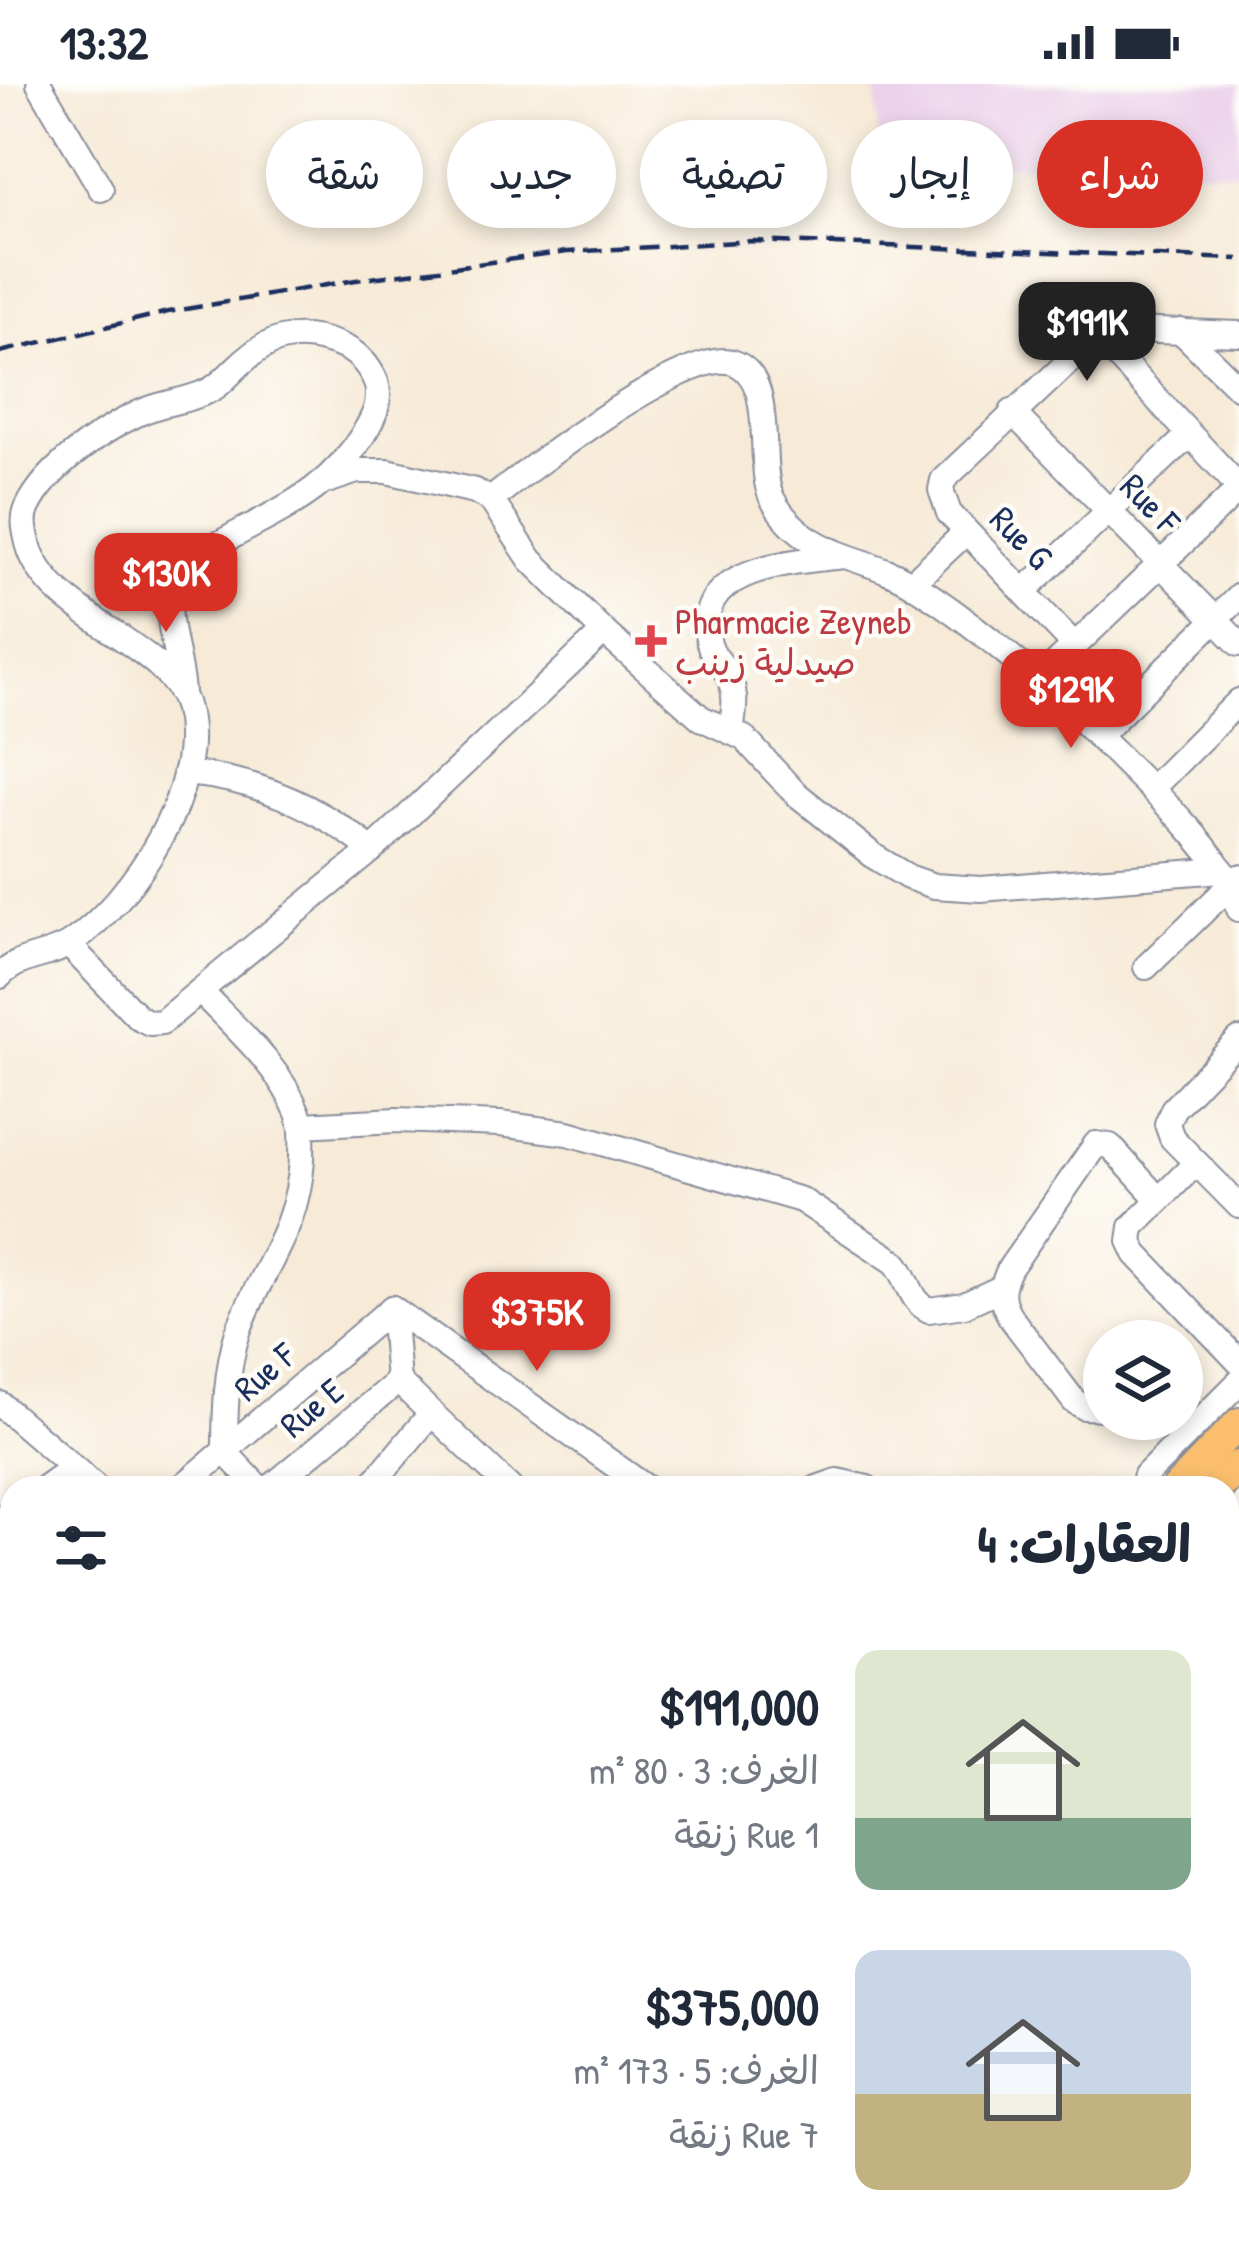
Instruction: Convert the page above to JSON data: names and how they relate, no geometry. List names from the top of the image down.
{
  "streets": {
    "street": ["Rue F", "Rue G", "Rue E"]
  },
  "crossings": [
    ["Rue F", "Rue G"]
  ],
  "places": {
    "health": ["Pharmacie Zeyneb صيدلية زينب"]
  },
  "page": {
    "status": "13:32",
    "chip": [
      "شراء",
      "إيجار",
      "تصفية",
      "جديد",
      "شقة"
    ],
    "price": [
      "$191K",
      "$130K",
      "$129K",
      "$375K"
    ],
    "heading": "العقارات: 4",
    "list": [
      {
        "name": "$191,000",
        "note": "الغرف: 3 · 80 m² · Rue 1 زنقة"
      },
      {
        "name": "$375,000",
        "note": "الغرف: 5 · 173 m² · Rue 7 زنقة"
      }
    ]
  }
}
